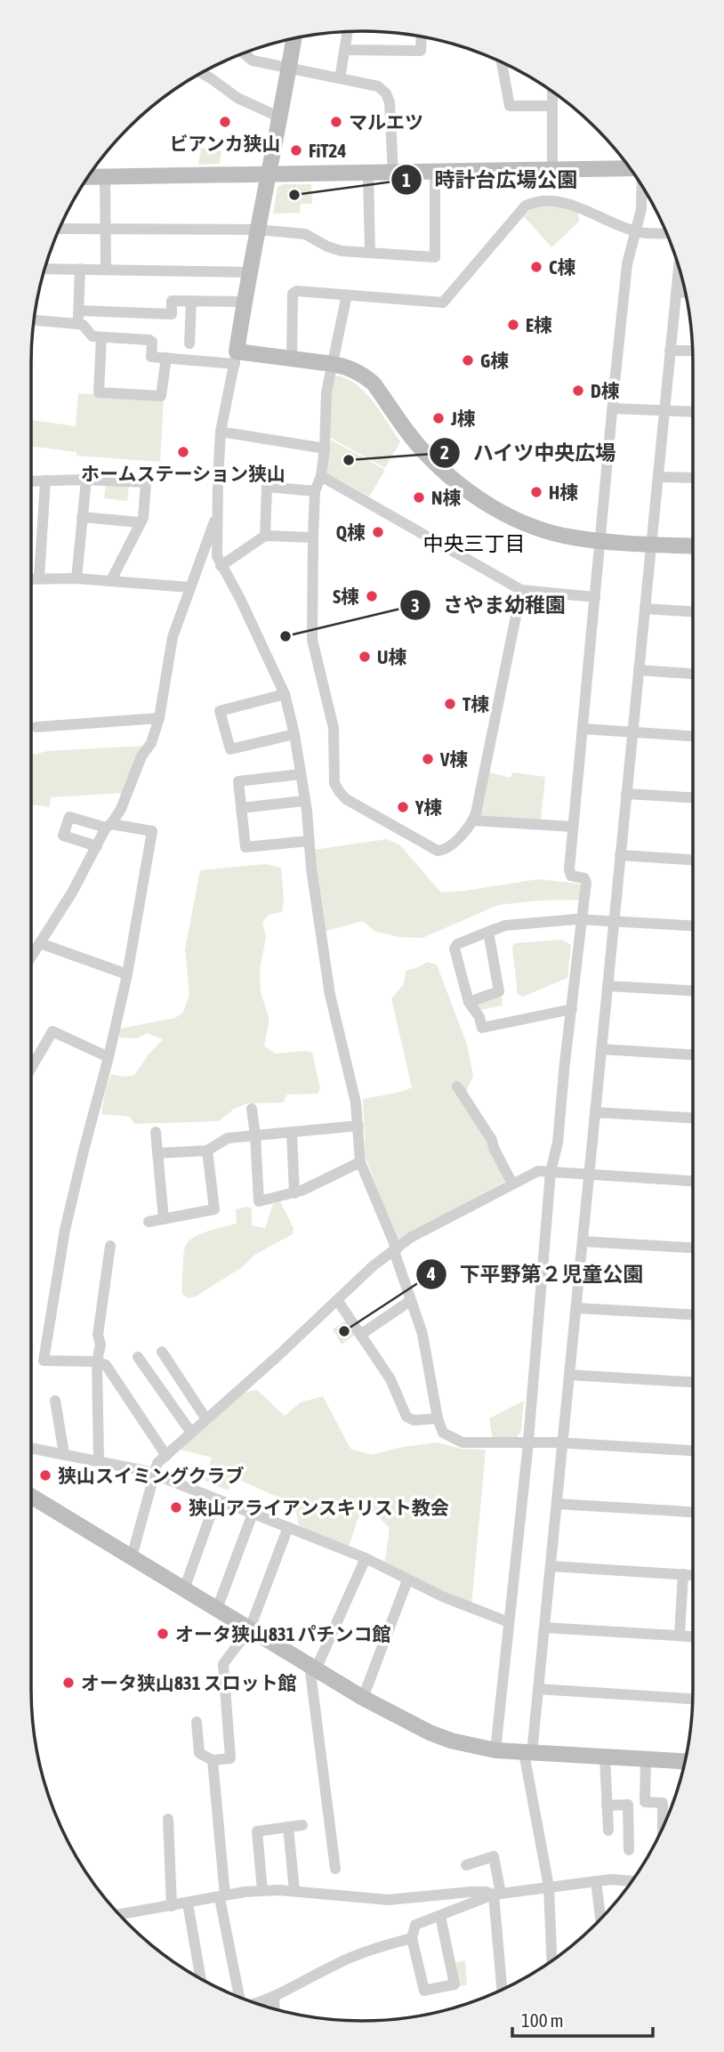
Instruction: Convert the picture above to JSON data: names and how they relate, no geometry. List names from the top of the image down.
{
  "districts": ["中央三丁目"],
  "places": [
    "ビアンカ狭山",
    "マルエツ",
    "FiT24",
    "時計台広場公園",
    "C棟",
    "E棟",
    "G棟",
    "D棟",
    "J棟",
    "ホームステーション狭山",
    "ハイツ中央広場",
    "H棟",
    "N棟",
    "Q棟",
    "S棟",
    "さやま幼稚園",
    "U棟",
    "T棟",
    "V棟",
    "Y棟",
    "下平野第２児童公園",
    "狭山スイミングクラブ",
    "狭山アライアンスキリスト教会",
    "オータ狭山831 パチンコ館",
    "オータ狭山831 スロット館"
  ],
  "scale_bar": "100 m"
}
